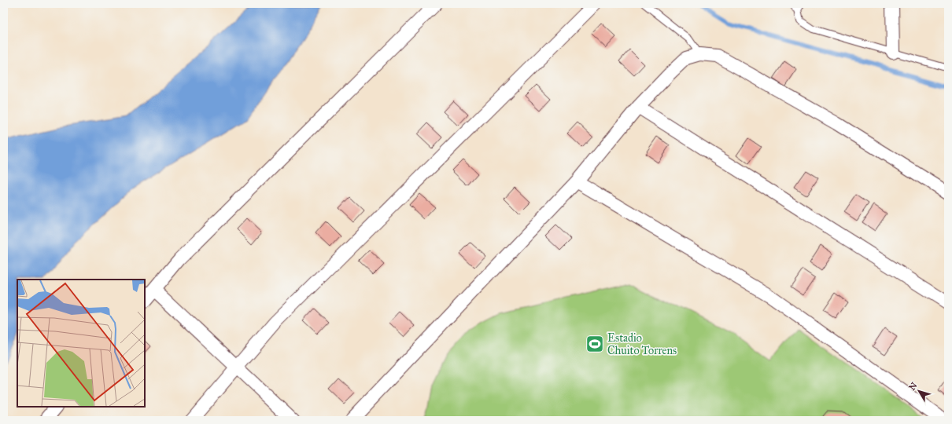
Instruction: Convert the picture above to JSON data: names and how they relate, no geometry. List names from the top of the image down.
{
  "places": {
    "sports": ["Estadio Chuito Torrens"]
  },
  "north": "top left"
}
